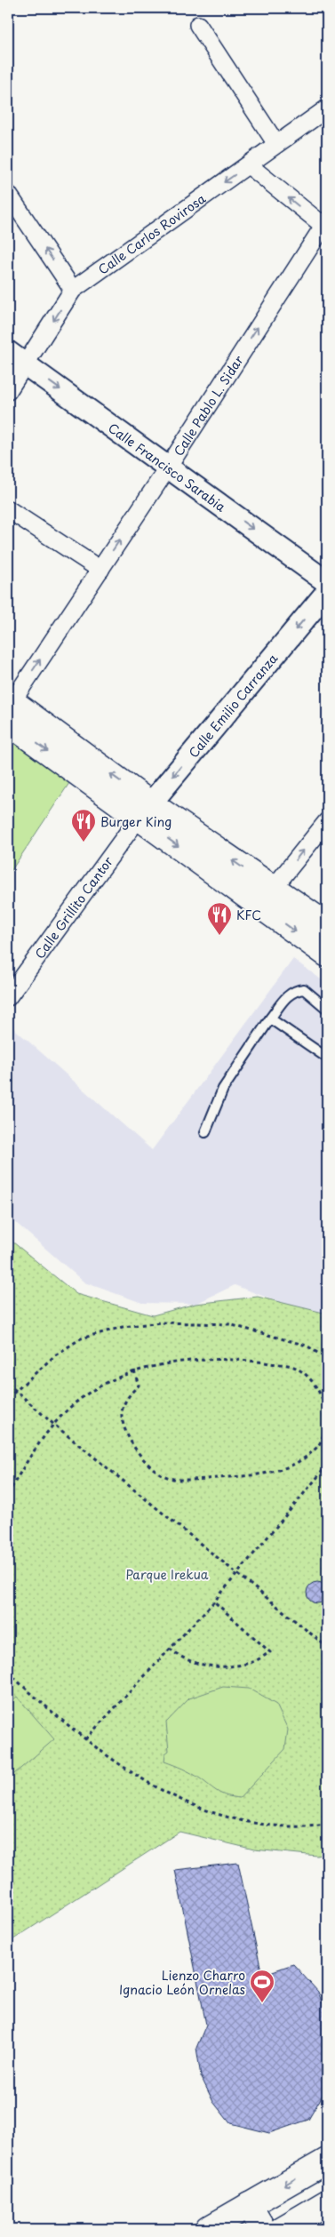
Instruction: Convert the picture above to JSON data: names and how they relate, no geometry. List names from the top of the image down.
{
  "streets": {
    "street": [
      "Calle Carlos Rovirosa",
      "Calle Pablo L. Sidar",
      "Calle Francisco Sarabia",
      "Calle Emilio Carranza",
      "Calle Grillito Cantor"
    ]
  },
  "crossings": [
    ["Calle Carlos Rovirosa", "Calle Francisco Sarabia"],
    ["Calle Pablo L. Sidar", "Calle Francisco Sarabia"],
    ["Calle Emilio Carranza", "Calle Grillito Cantor"]
  ],
  "one_way": ["Calle Carlos Rovirosa", "Calle Pablo L. Sidar", "Calle Francisco Sarabia"],
  "parks": ["Parque Irekua"],
  "places": {
    "restaurant": ["Burger King", "KFC"],
    "sports": ["Lienzo Charro Ignacio León Ornelas"]
  }
}
